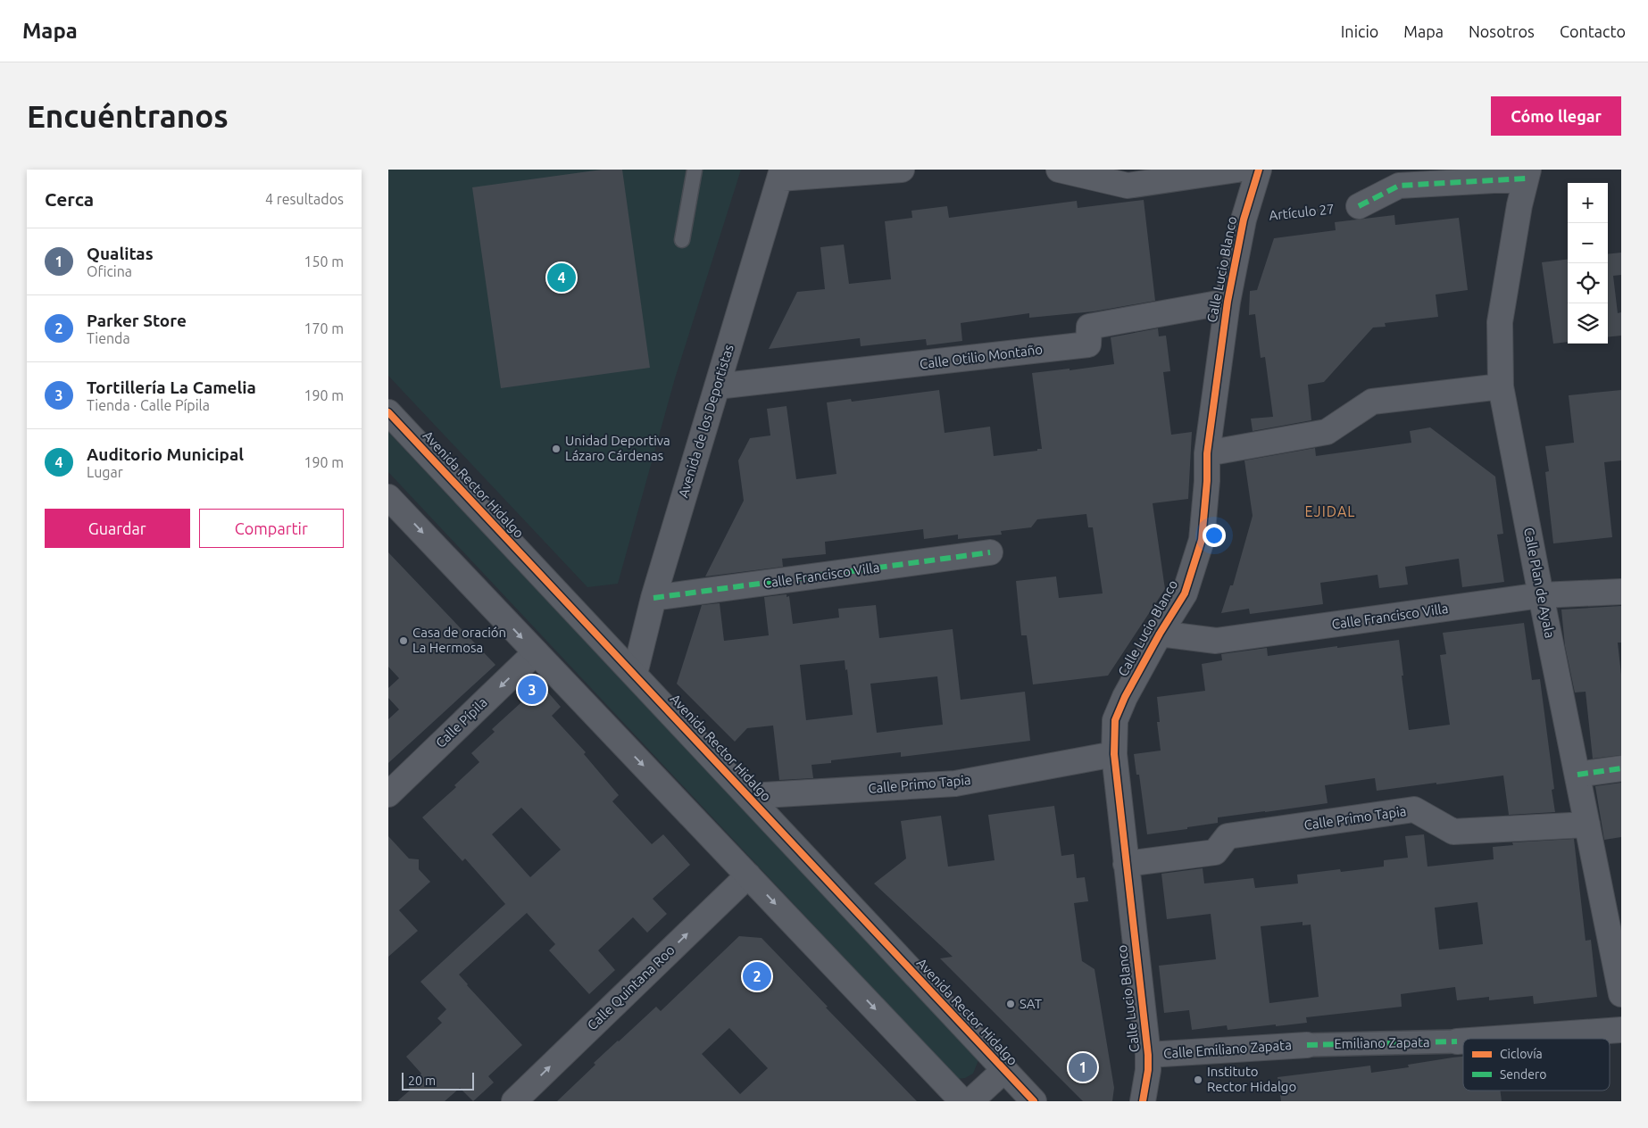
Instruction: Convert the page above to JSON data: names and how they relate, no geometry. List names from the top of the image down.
{
  "streets": {
    "street": [
      "Calle Lucio Blanco",
      "Calle Otilio Montaño",
      "Avenida de los Deportistas",
      "Avenida Rector Hidalgo",
      "Calle Francisco Villa",
      "Calle Plan de Ayala",
      "Calle Pípila",
      "Calle Primo Tapia",
      "Calle Quintana Roo",
      "Emiliano Zapata",
      "Calle Emiliano Zapata"
    ],
    "path": ["Artículo 27"]
  },
  "crossings": [
    ["Artículo 27", "Calle Lucio Blanco"],
    ["Calle Lucio Blanco", "Calle Otilio Montaño"],
    ["Calle Lucio Blanco", "Calle Francisco Villa"],
    ["Calle Lucio Blanco", "Calle Primo Tapia"],
    ["Calle Lucio Blanco", "Calle Emiliano Zapata"],
    ["Calle Otilio Montaño", "Avenida de los Deportistas"],
    ["Avenida de los Deportistas", "Avenida Rector Hidalgo"],
    ["Avenida de los Deportistas", "Calle Francisco Villa"],
    ["Avenida Rector Hidalgo", "Calle Primo Tapia"],
    ["Calle Francisco Villa", "Calle Plan de Ayala"],
    ["Calle Plan de Ayala", "Calle Primo Tapia"],
    ["Emiliano Zapata", "Calle Emiliano Zapata"]
  ],
  "one_way": ["Calle Pípila", "Calle Quintana Roo"],
  "districts": ["EJIDAL"],
  "places": [
    "Unidad Deportiva Lázaro Cárdenas",
    "Casa de oración La Hermosa",
    "SAT",
    "Instituto Rector Hidalgo"
  ],
  "legend": ["Ciclovía", "Sendero"],
  "scale_bar": "20 m",
  "page": {
    "header": "Mapa",
    "nav": [
      "Inicio",
      "Mapa",
      "Nosotros",
      "Contacto"
    ],
    "buttons": [
      "Cómo llegar",
      ["Guardar", "Compartir"]
    ],
    "title": "Encuéntranos",
    "heading": ["Cerca", "4 resultados"],
    "map_buttons": ["+", "−"],
    "list": [
      {
        "mark": "1",
        "name": "Qualitas",
        "note": "Oficina",
        "value": "150 m"
      },
      {
        "mark": "2",
        "name": "Parker Store",
        "note": "Tienda",
        "value": "170 m"
      },
      {
        "mark": "3",
        "name": "Tortillería La Camelia",
        "note": "Tienda · Calle Pípila",
        "value": "190 m"
      },
      {
        "mark": "4",
        "name": "Auditorio Municipal",
        "note": "Lugar",
        "value": "190 m"
      }
    ],
    "pins": [
      "4",
      "3",
      "2",
      "1"
    ],
    "scale": "20 m"
  }
}
